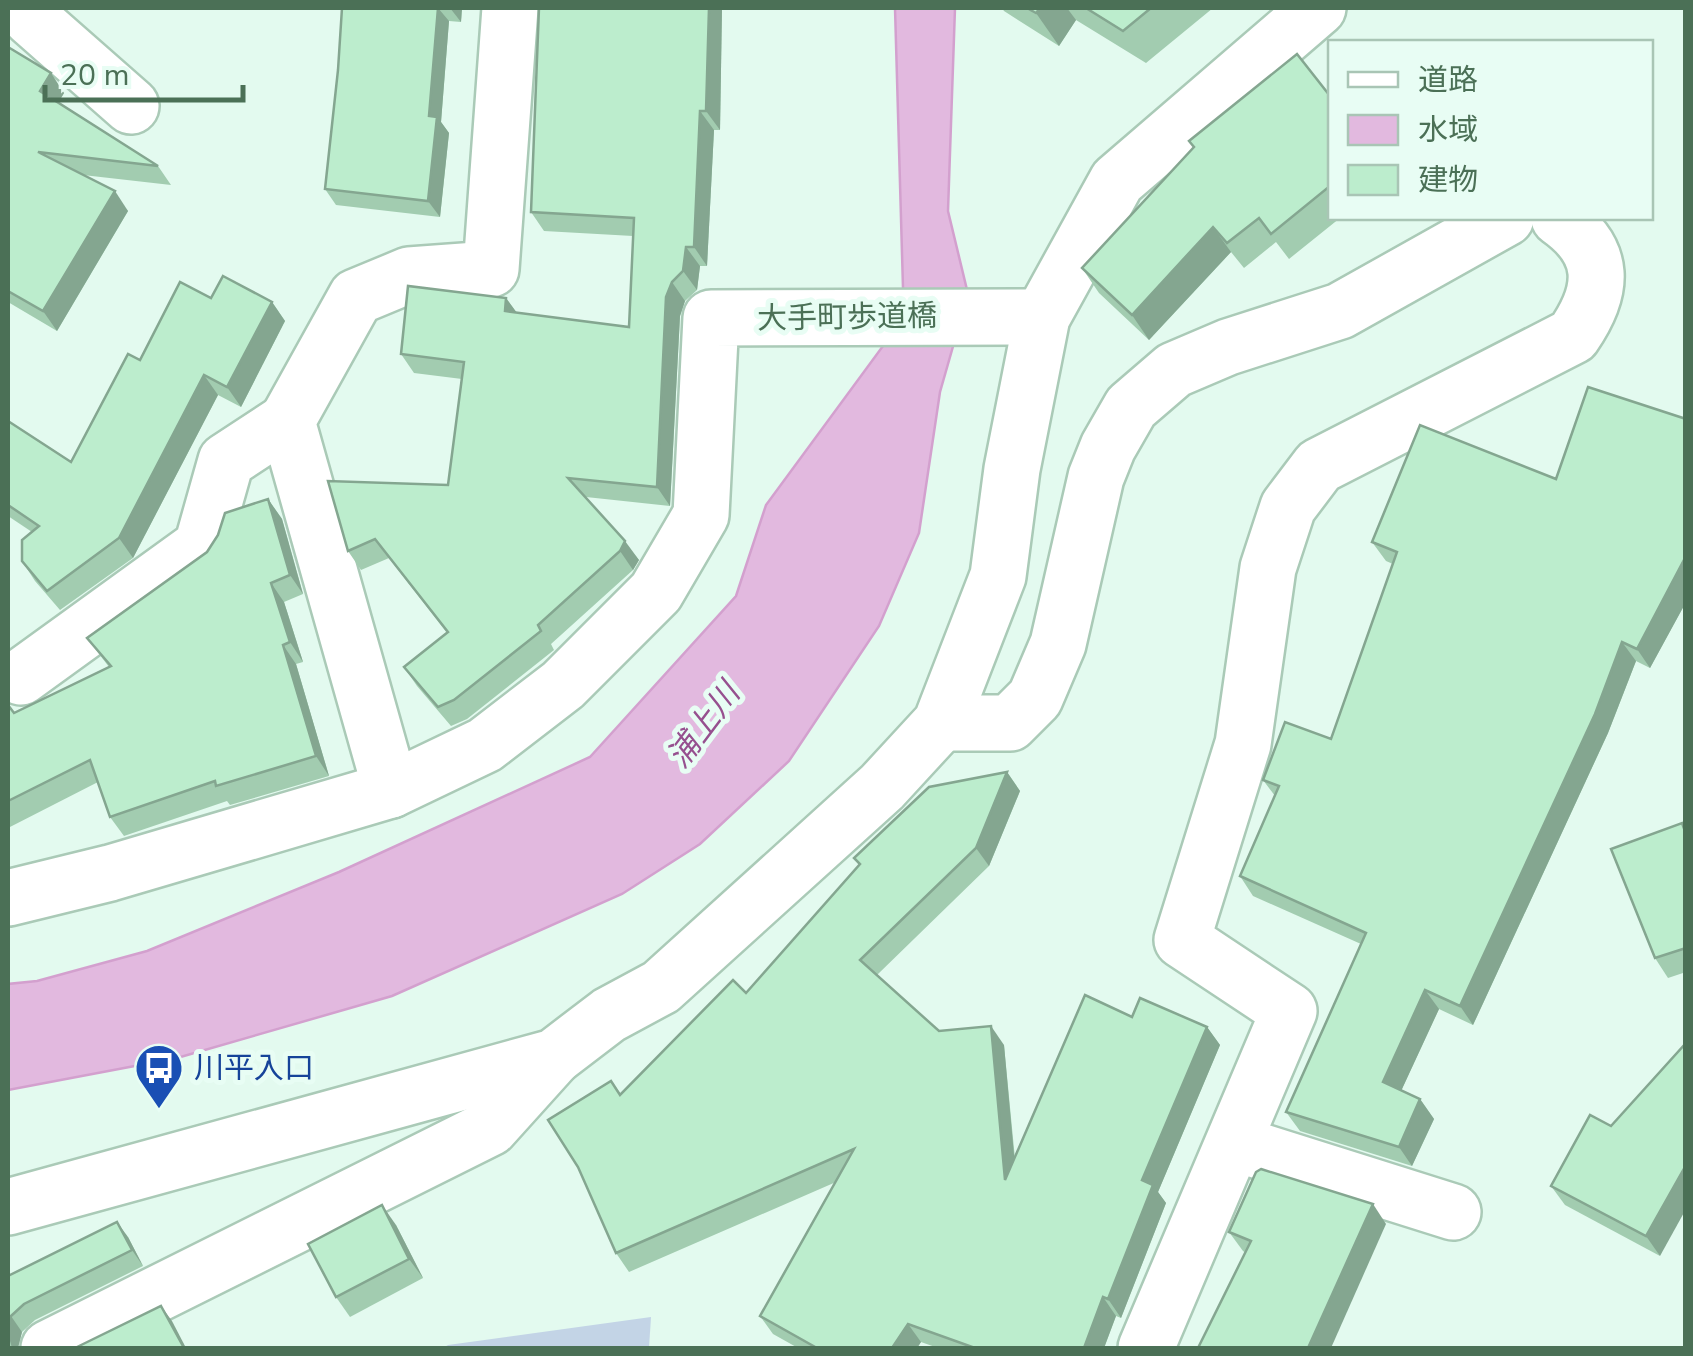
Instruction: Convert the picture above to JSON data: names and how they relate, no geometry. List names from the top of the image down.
{
  "streets": {
    "street": ["大手町歩道橋"]
  },
  "water": ["浦上川"],
  "places": {
    "bus stop": ["川平入口"]
  },
  "legend": ["道路", "水域", "建物"],
  "scale_bar": "20 m"
}
